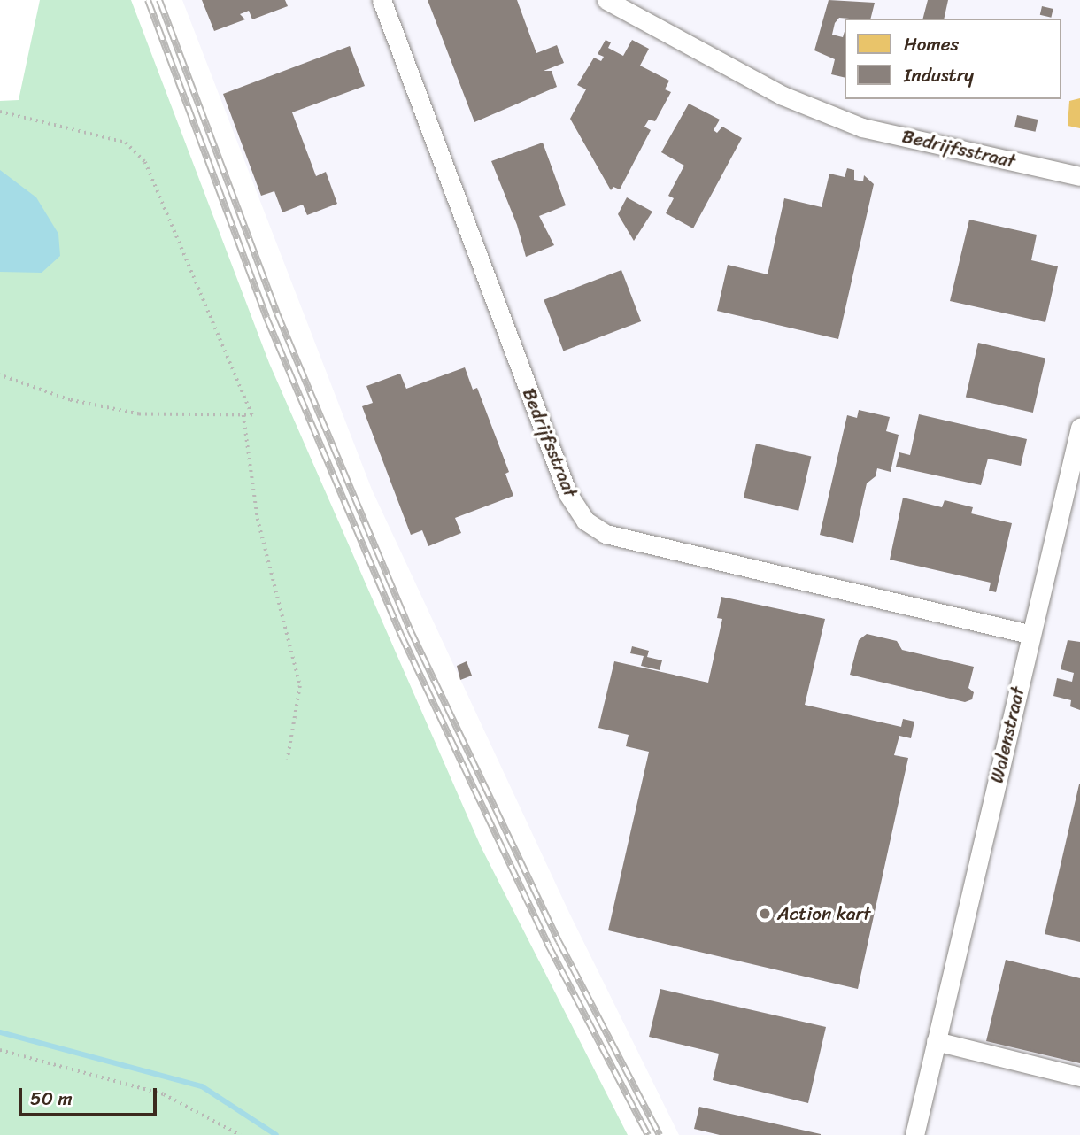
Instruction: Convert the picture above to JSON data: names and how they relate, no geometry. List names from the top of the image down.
{
  "streets": {
    "street": ["Bedrijfsstraat", "Walenstraat"]
  },
  "crossings": [
    ["Bedrijfsstraat", "Walenstraat"]
  ],
  "places": ["Action kart"],
  "legend": ["Homes", "Industry"],
  "scale_bar": "50 m"
}
